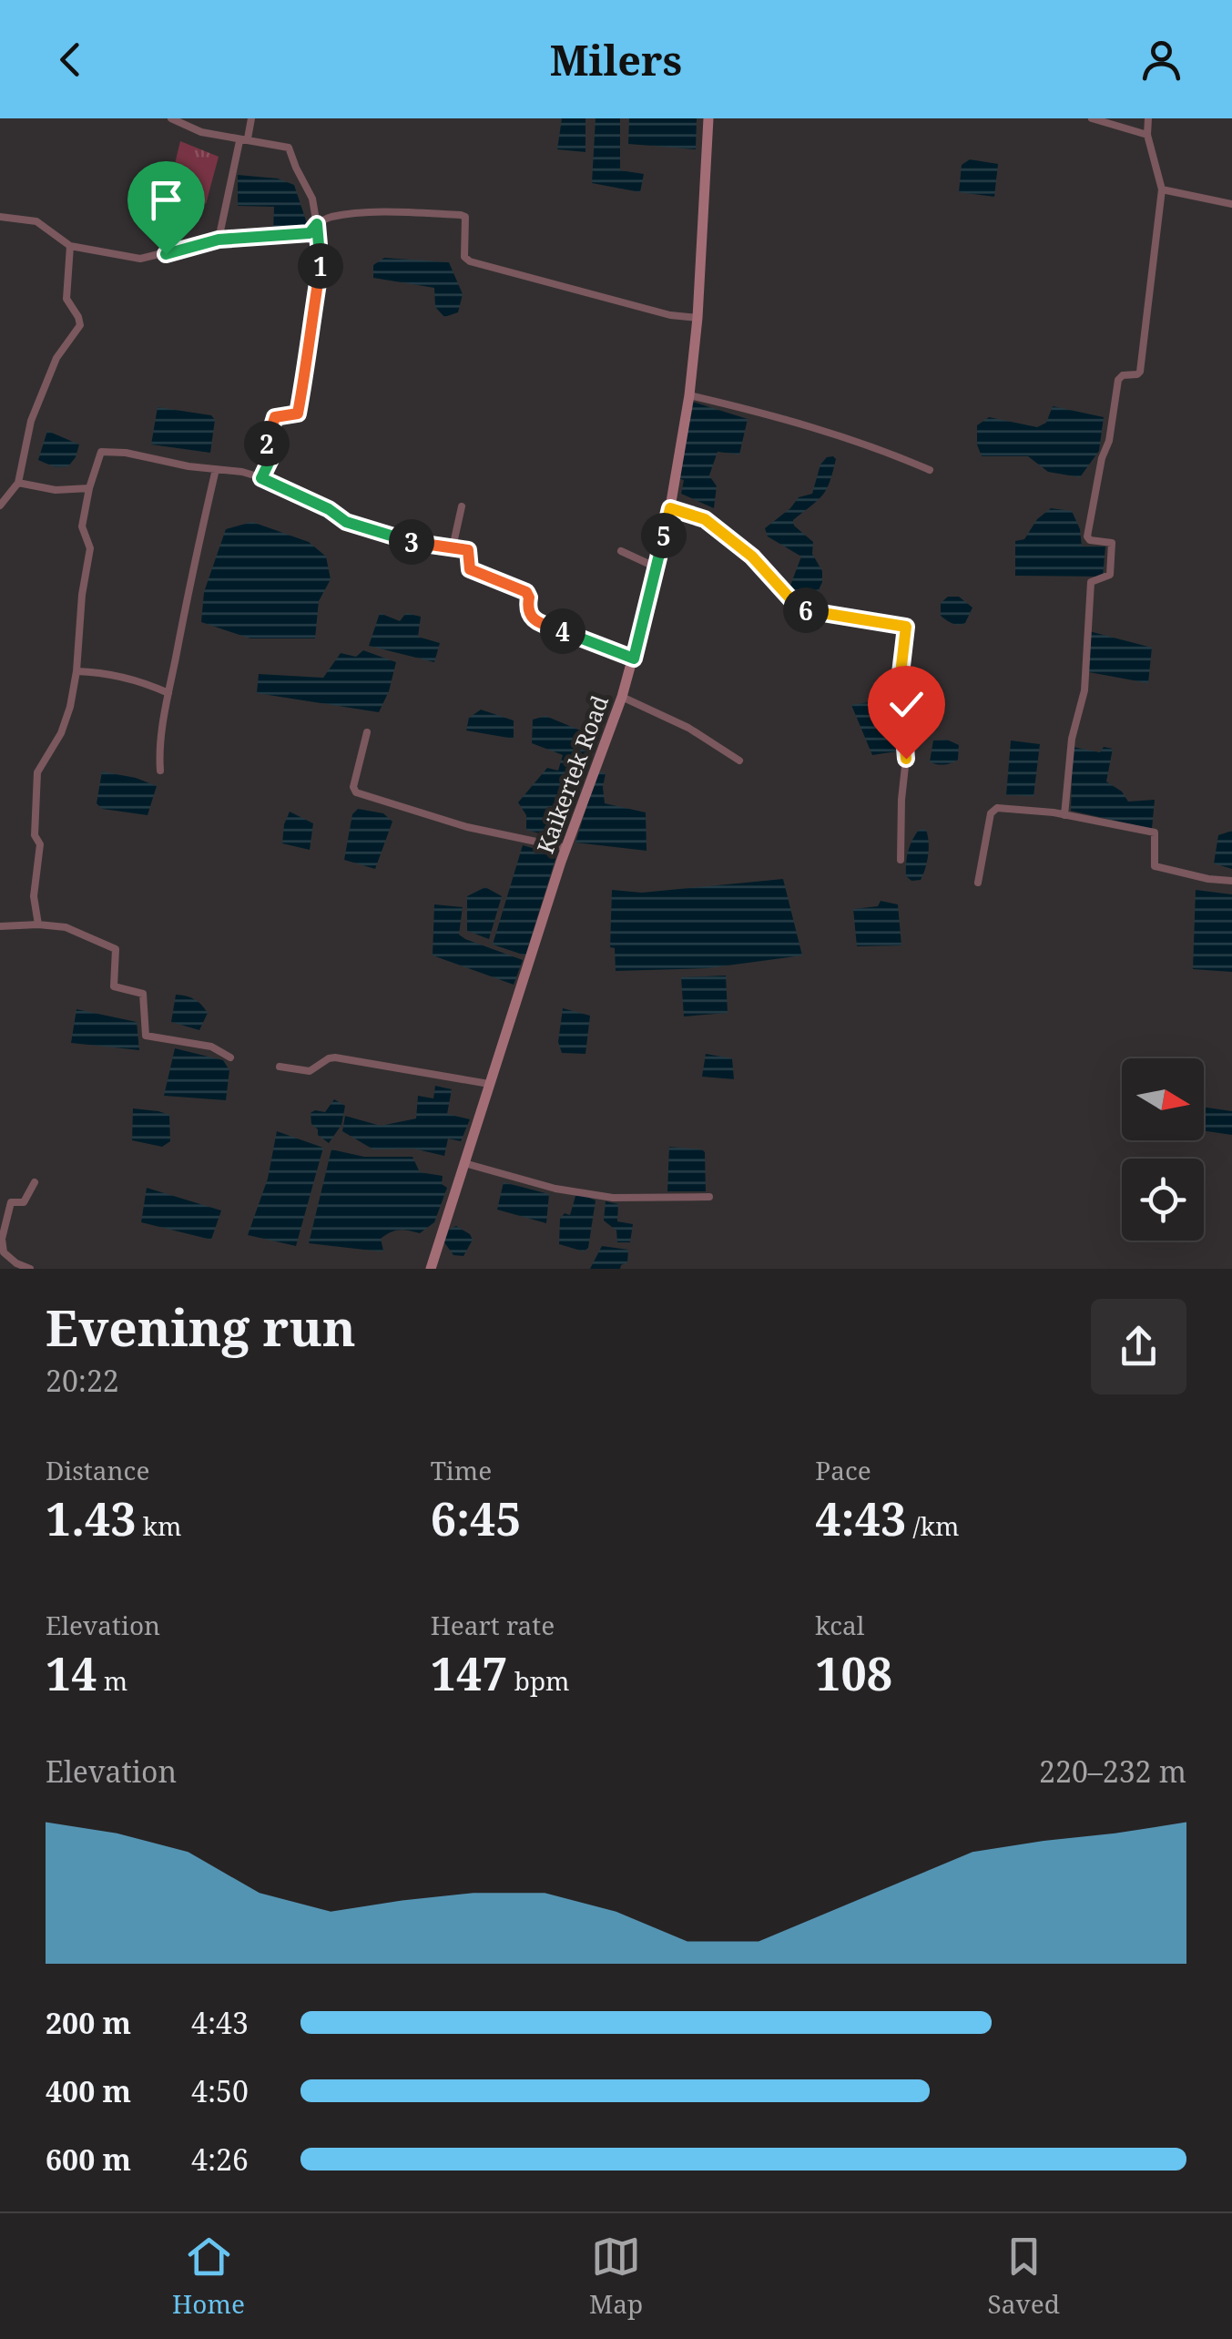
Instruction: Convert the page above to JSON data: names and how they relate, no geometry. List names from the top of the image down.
{
  "streets": {
    "main road": ["Kaikertek Road"]
  },
  "north": "right",
  "page": {
    "header": "Milers",
    "pins": [
      "1",
      "2",
      "5",
      "3",
      "6",
      "4"
    ],
    "heading": ["Evening run", "20:22"],
    "stats": [
      ["Distance", "1.43 km"],
      ["Time", "6:45"],
      ["Pace", "4:43 /km"],
      ["Elevation", "14 m"],
      ["Heart rate", "147 bpm"],
      ["kcal", "108"]
    ],
    "chart": ["Elevation", "220–232 m"],
    "list": [
      {
        "name": "200 m",
        "note": "4:43"
      },
      {
        "name": "400 m",
        "note": "4:50"
      },
      {
        "name": "600 m",
        "note": "4:26"
      }
    ],
    "tabs": ["Home", "Map", "Saved"]
  }
}
